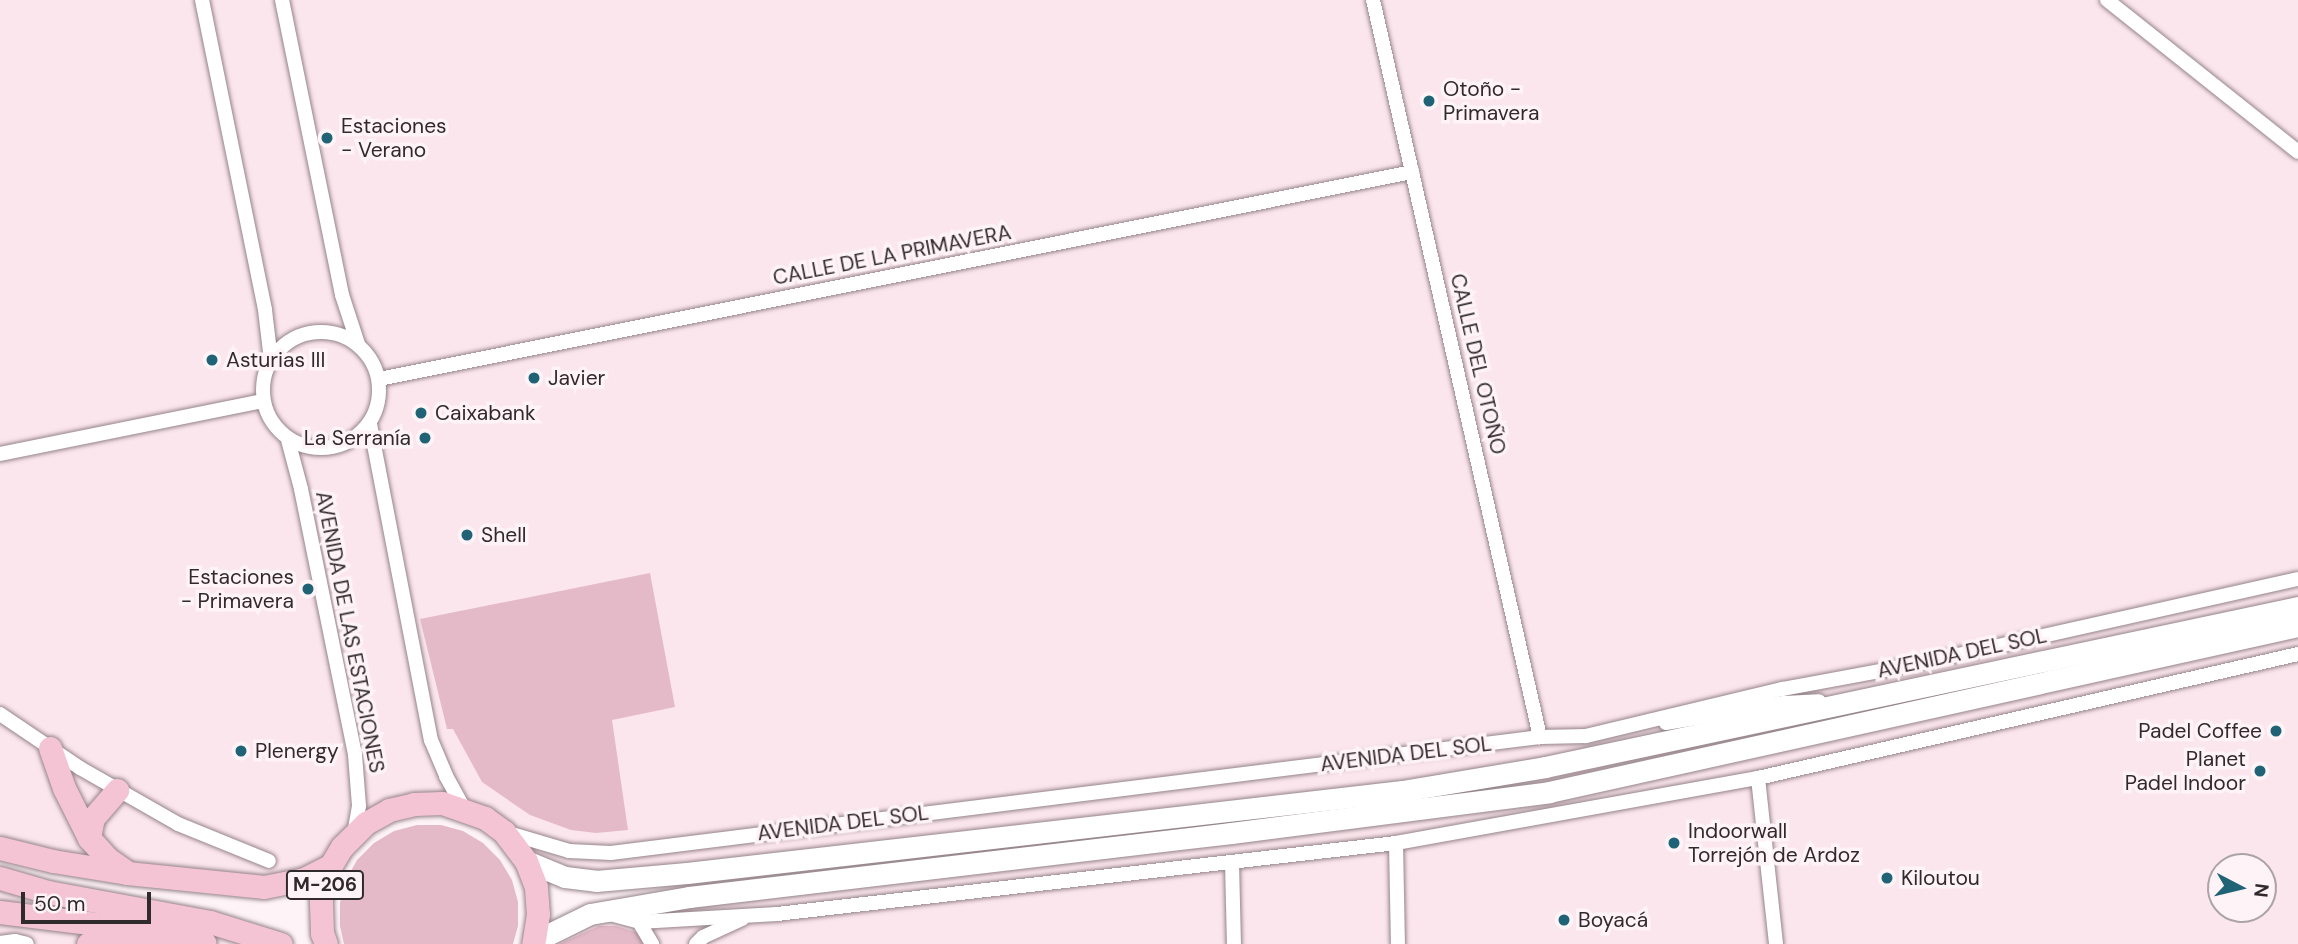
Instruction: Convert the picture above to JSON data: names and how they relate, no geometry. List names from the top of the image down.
{
  "streets": {
    "main road": ["AVENIDA DEL SOL", "M-206"],
    "street": ["CALLE DE LA PRIMAVERA", "CALLE DEL OTOÑO", "AVENIDA DE LAS ESTACIONES"]
  },
  "crossings": [
    ["CALLE DE LA PRIMAVERA", "CALLE DEL OTOÑO"],
    ["CALLE DE LA PRIMAVERA", "AVENIDA DE LAS ESTACIONES"],
    ["CALLE DEL OTOÑO", "AVENIDA DEL SOL"],
    ["AVENIDA DE LAS ESTACIONES", "M-206"],
    ["AVENIDA DEL SOL", "M-206"]
  ],
  "places": [
    "Otoño - Primavera",
    "Estaciones - Verano",
    "Asturias III",
    "Javier",
    "Caixabank",
    "La Serranía",
    "Shell",
    "Estaciones - Primavera",
    "Padel Coffee",
    "Plenergy",
    "Planet Padel Indoor",
    "Indoorwall Torrejón de Ardoz",
    "Kiloutou",
    "Boyacá"
  ],
  "scale_bar": "50 m",
  "north": "right"
}
